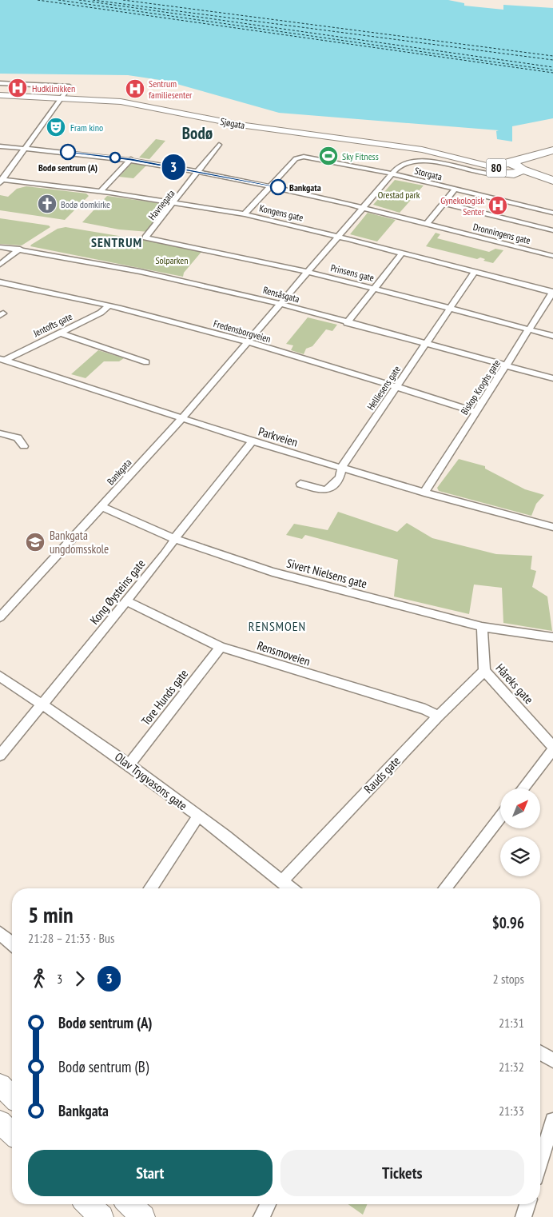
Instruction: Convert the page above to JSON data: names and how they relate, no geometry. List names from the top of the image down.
{
  "streets": {
    "highway": ["Sjøgata", "80"],
    "street": [
      "Storgata",
      "Havnegata",
      "Kongens gate",
      "Dronningens gate",
      "Prinsens gate",
      "Rensåsgata",
      "Jentofts gate",
      "Fredensborgveien",
      "Biskop Kroghs gate",
      "Helliesens gate",
      "Parkveien",
      "Bankgata",
      "Sivert Nielsens gate",
      "Kong Øysteins gate",
      "Rensmoveien",
      "Håreks gate",
      "Tore Hunds gate",
      "Rauds gate",
      "Olav Trygvasons gate"
    ]
  },
  "crossings": [
    ["Sjøgata", "80"],
    ["Sjøgata", "Bankgata"],
    ["80", "Bankgata"],
    ["Storgata", "Dronningens gate"],
    ["Storgata", "Bankgata"],
    ["Havnegata", "Kongens gate"],
    ["Havnegata", "Dronningens gate"],
    ["Havnegata", "Prinsens gate"],
    ["Kongens gate", "Biskop Kroghs gate"],
    ["Kongens gate", "Helliesens gate"],
    ["Kongens gate", "Bankgata"],
    ["Dronningens gate", "Bankgata"],
    ["Prinsens gate", "Biskop Kroghs gate"],
    ["Prinsens gate", "Helliesens gate"],
    ["Prinsens gate", "Bankgata"],
    ["Rensåsgata", "Biskop Kroghs gate"],
    ["Rensåsgata", "Helliesens gate"],
    ["Rensåsgata", "Bankgata"],
    ["Jentofts gate", "Fredensborgveien"],
    ["Jentofts gate", "Parkveien"],
    ["Fredensborgveien", "Biskop Kroghs gate"],
    ["Fredensborgveien", "Helliesens gate"],
    ["Fredensborgveien", "Bankgata"],
    ["Biskop Kroghs gate", "Parkveien"],
    ["Helliesens gate", "Parkveien"],
    ["Parkveien", "Bankgata"],
    ["Parkveien", "Kong Øysteins gate"],
    ["Bankgata", "Sivert Nielsens gate"],
    ["Sivert Nielsens gate", "Kong Øysteins gate"],
    ["Sivert Nielsens gate", "Håreks gate"],
    ["Kong Øysteins gate", "Rensmoveien"],
    ["Kong Øysteins gate", "Olav Trygvasons gate"],
    ["Rensmoveien", "Tore Hunds gate"],
    ["Rensmoveien", "Rauds gate"],
    ["Håreks gate", "Rauds gate"],
    ["Tore Hunds gate", "Olav Trygvasons gate"],
    ["Rauds gate", "Olav Trygvasons gate"]
  ],
  "districts": ["Bodø", "SENTRUM", "RENSMOEN"],
  "parks": ["Orestad park", "Solparken"],
  "places": {
    "hospital": ["Hudklinikken", "Sentrum familiesenter", "Gynekologisk Senter"],
    "theatre": ["Fram kino"],
    "other": ["Bodø sentrum (A)", "Bankgata"],
    "sports": ["Sky Fitness"],
    "church": ["Bodø domkirke"],
    "school or university": ["Bankgata ungdomsskole"]
  },
  "lines": ["bus line 3"],
  "north": "top right",
  "page": {
    "on_map": "3",
    "heading": ["5 min", "21:28 – 21:33 · Bus", "$0.96"],
    "legs": ["3", "3", "2 stops"],
    "list": [
      {
        "name": "Bodø sentrum (A)",
        "value": "21:31"
      },
      {
        "name": "Bodø sentrum (B)",
        "value": "21:32"
      },
      {
        "name": "Bankgata",
        "value": "21:33"
      }
    ],
    "buttons": ["Start", "Tickets"]
  }
}
